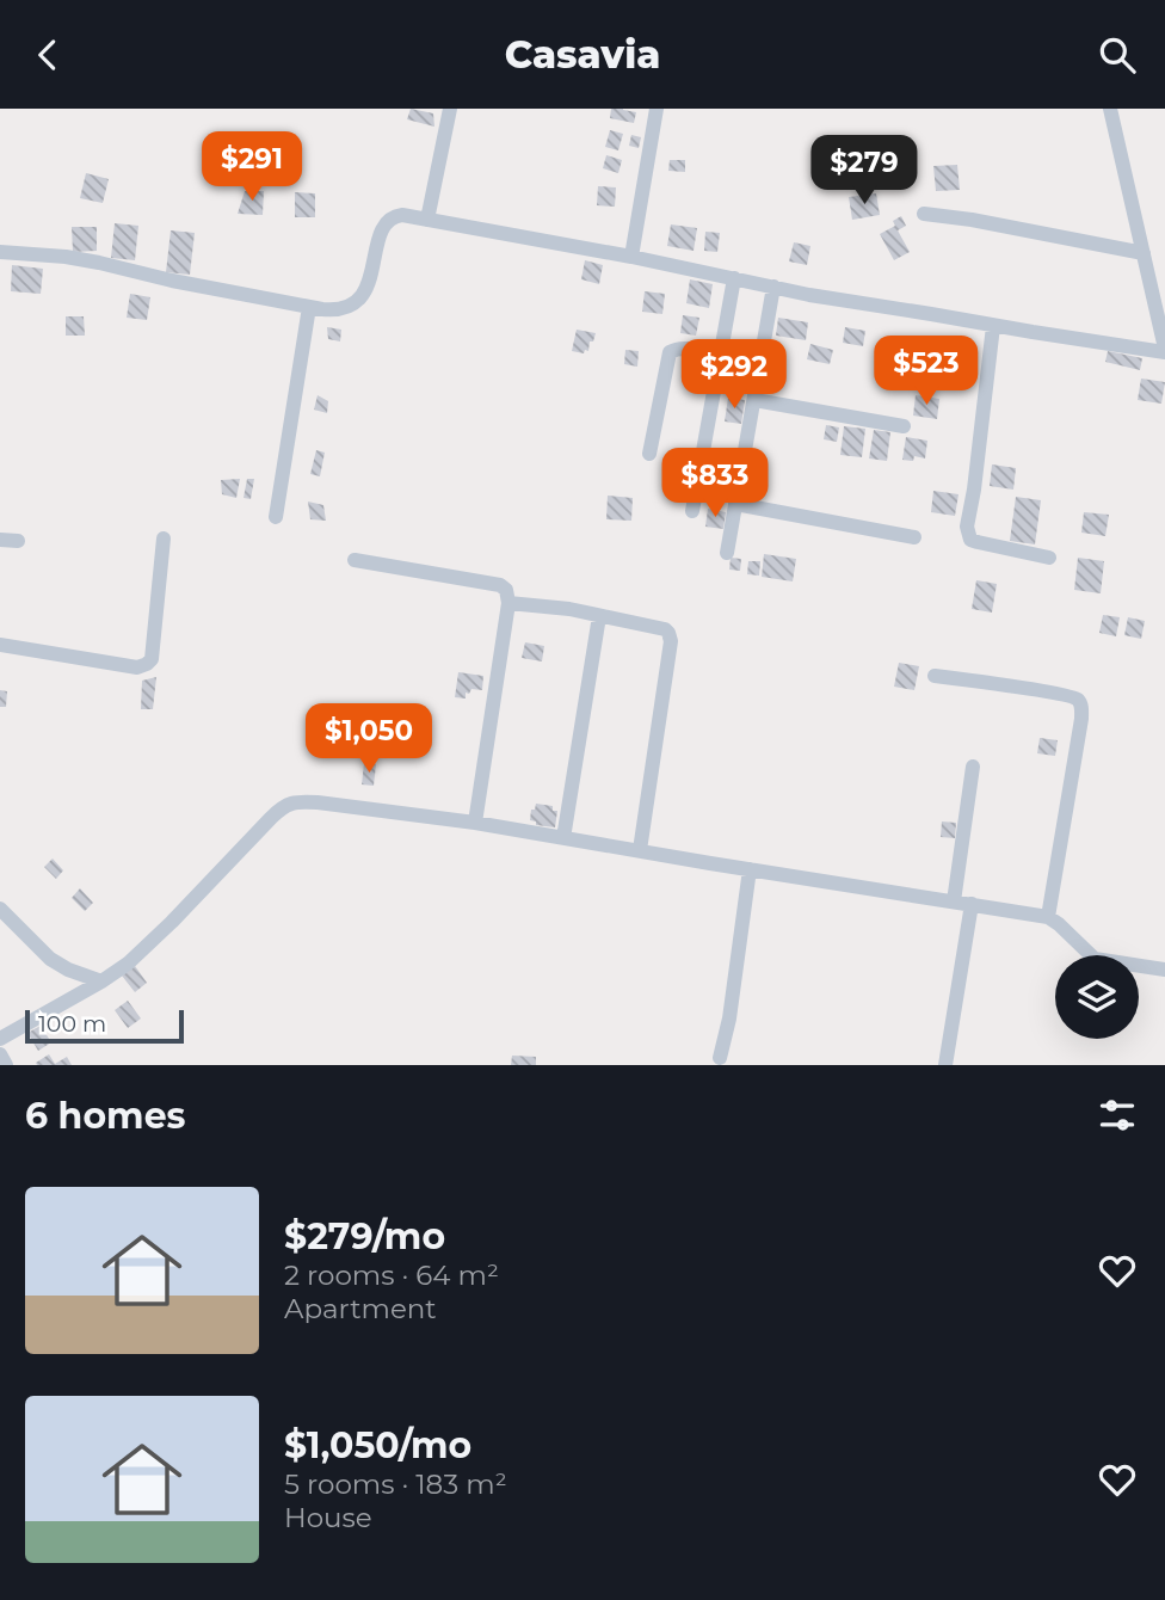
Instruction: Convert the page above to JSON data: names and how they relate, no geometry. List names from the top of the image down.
{
  "scale_bar": "100 m",
  "page": {
    "header": "Casavia",
    "price": [
      "$291",
      "$279",
      "$523",
      "$292",
      "$833",
      "$1,050"
    ],
    "scale": "100 m",
    "heading": "6 homes",
    "list": [
      {
        "name": "$279/mo",
        "note": "2 rooms · 64 m² · Apartment"
      },
      {
        "name": "$1,050/mo",
        "note": "5 rooms · 183 m² · House"
      }
    ]
  }
}
